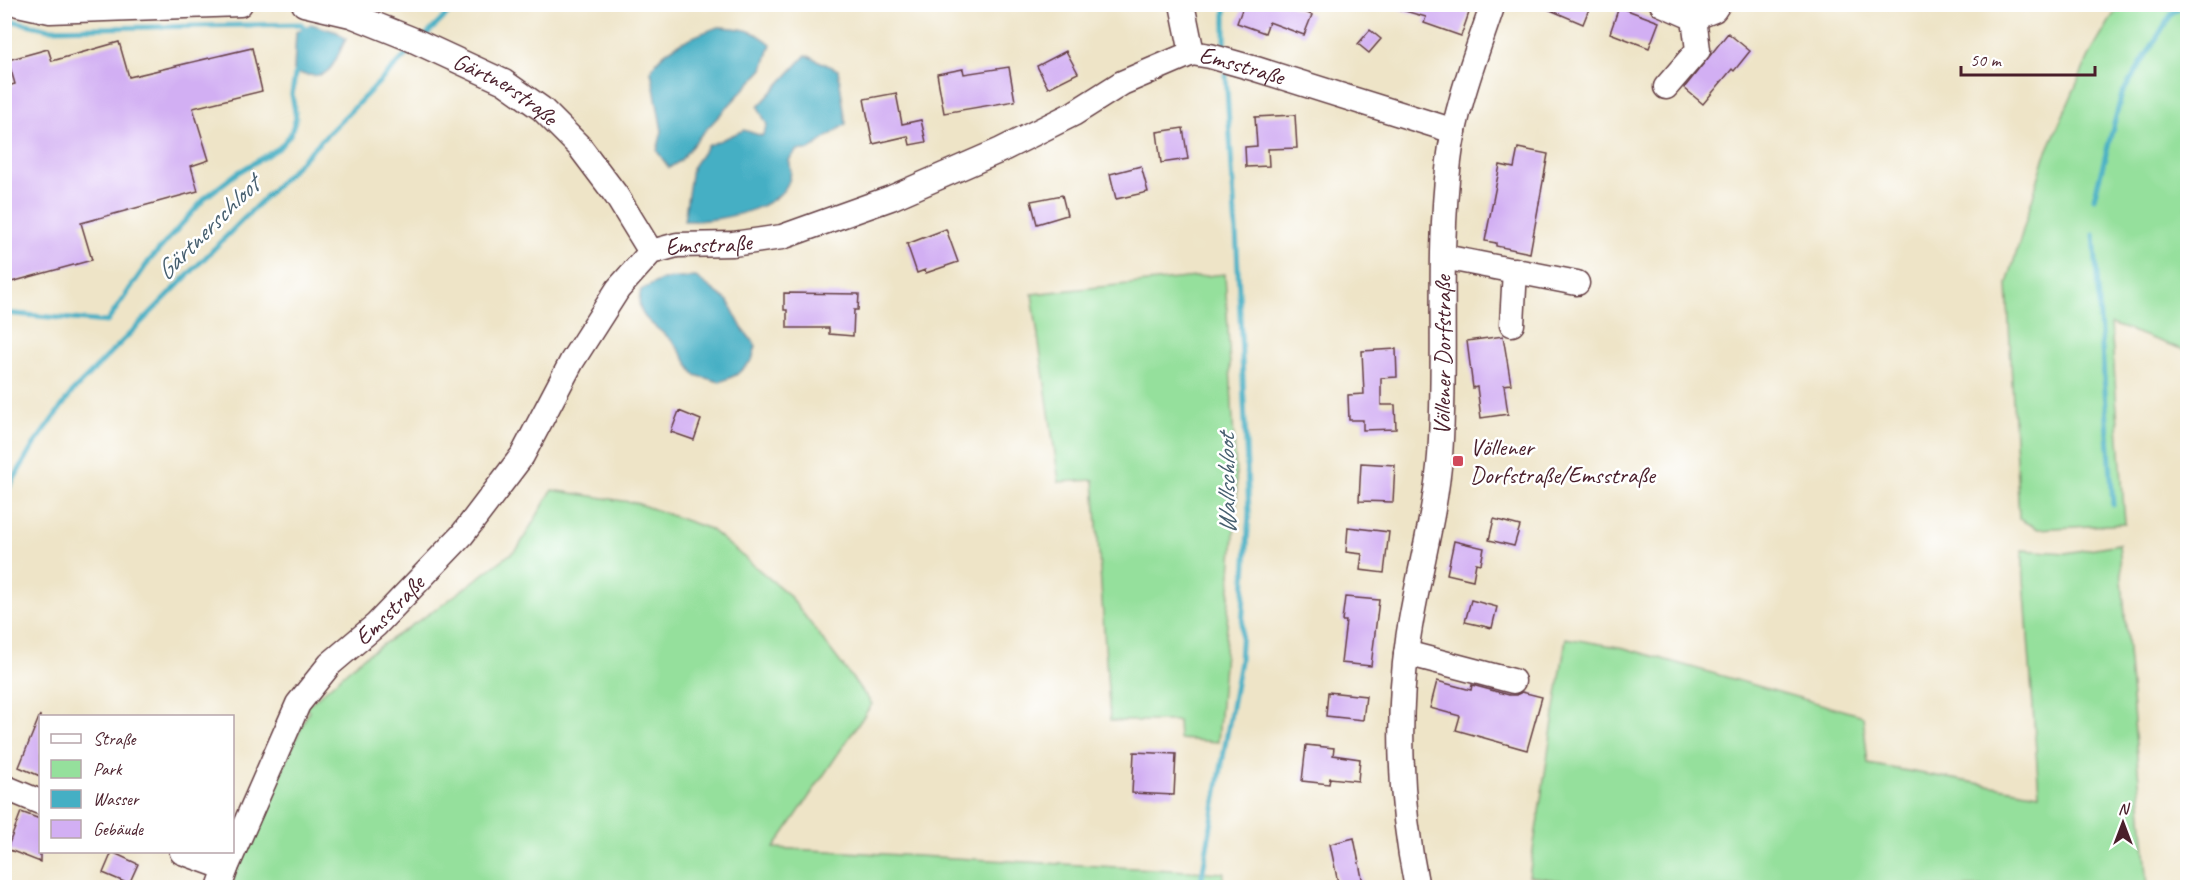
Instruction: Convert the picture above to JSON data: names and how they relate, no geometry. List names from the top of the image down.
{
  "streets": {
    "street": ["Emsstraße", "Gärtnerstraße", "Völlener Dorfstraße"]
  },
  "crossings": [
    ["Emsstraße", "Gärtnerstraße"],
    ["Emsstraße", "Völlener Dorfstraße"]
  ],
  "water": ["Gärtnerschloot", "Wallschloot"],
  "places": {
    "transit": ["Völlener Dorfstraße/Emsstraße"]
  },
  "legend": [
    "Straße",
    "Park",
    "Wasser",
    "Gebäude"
  ],
  "scale_bar": "50 m",
  "north": "top"
}
